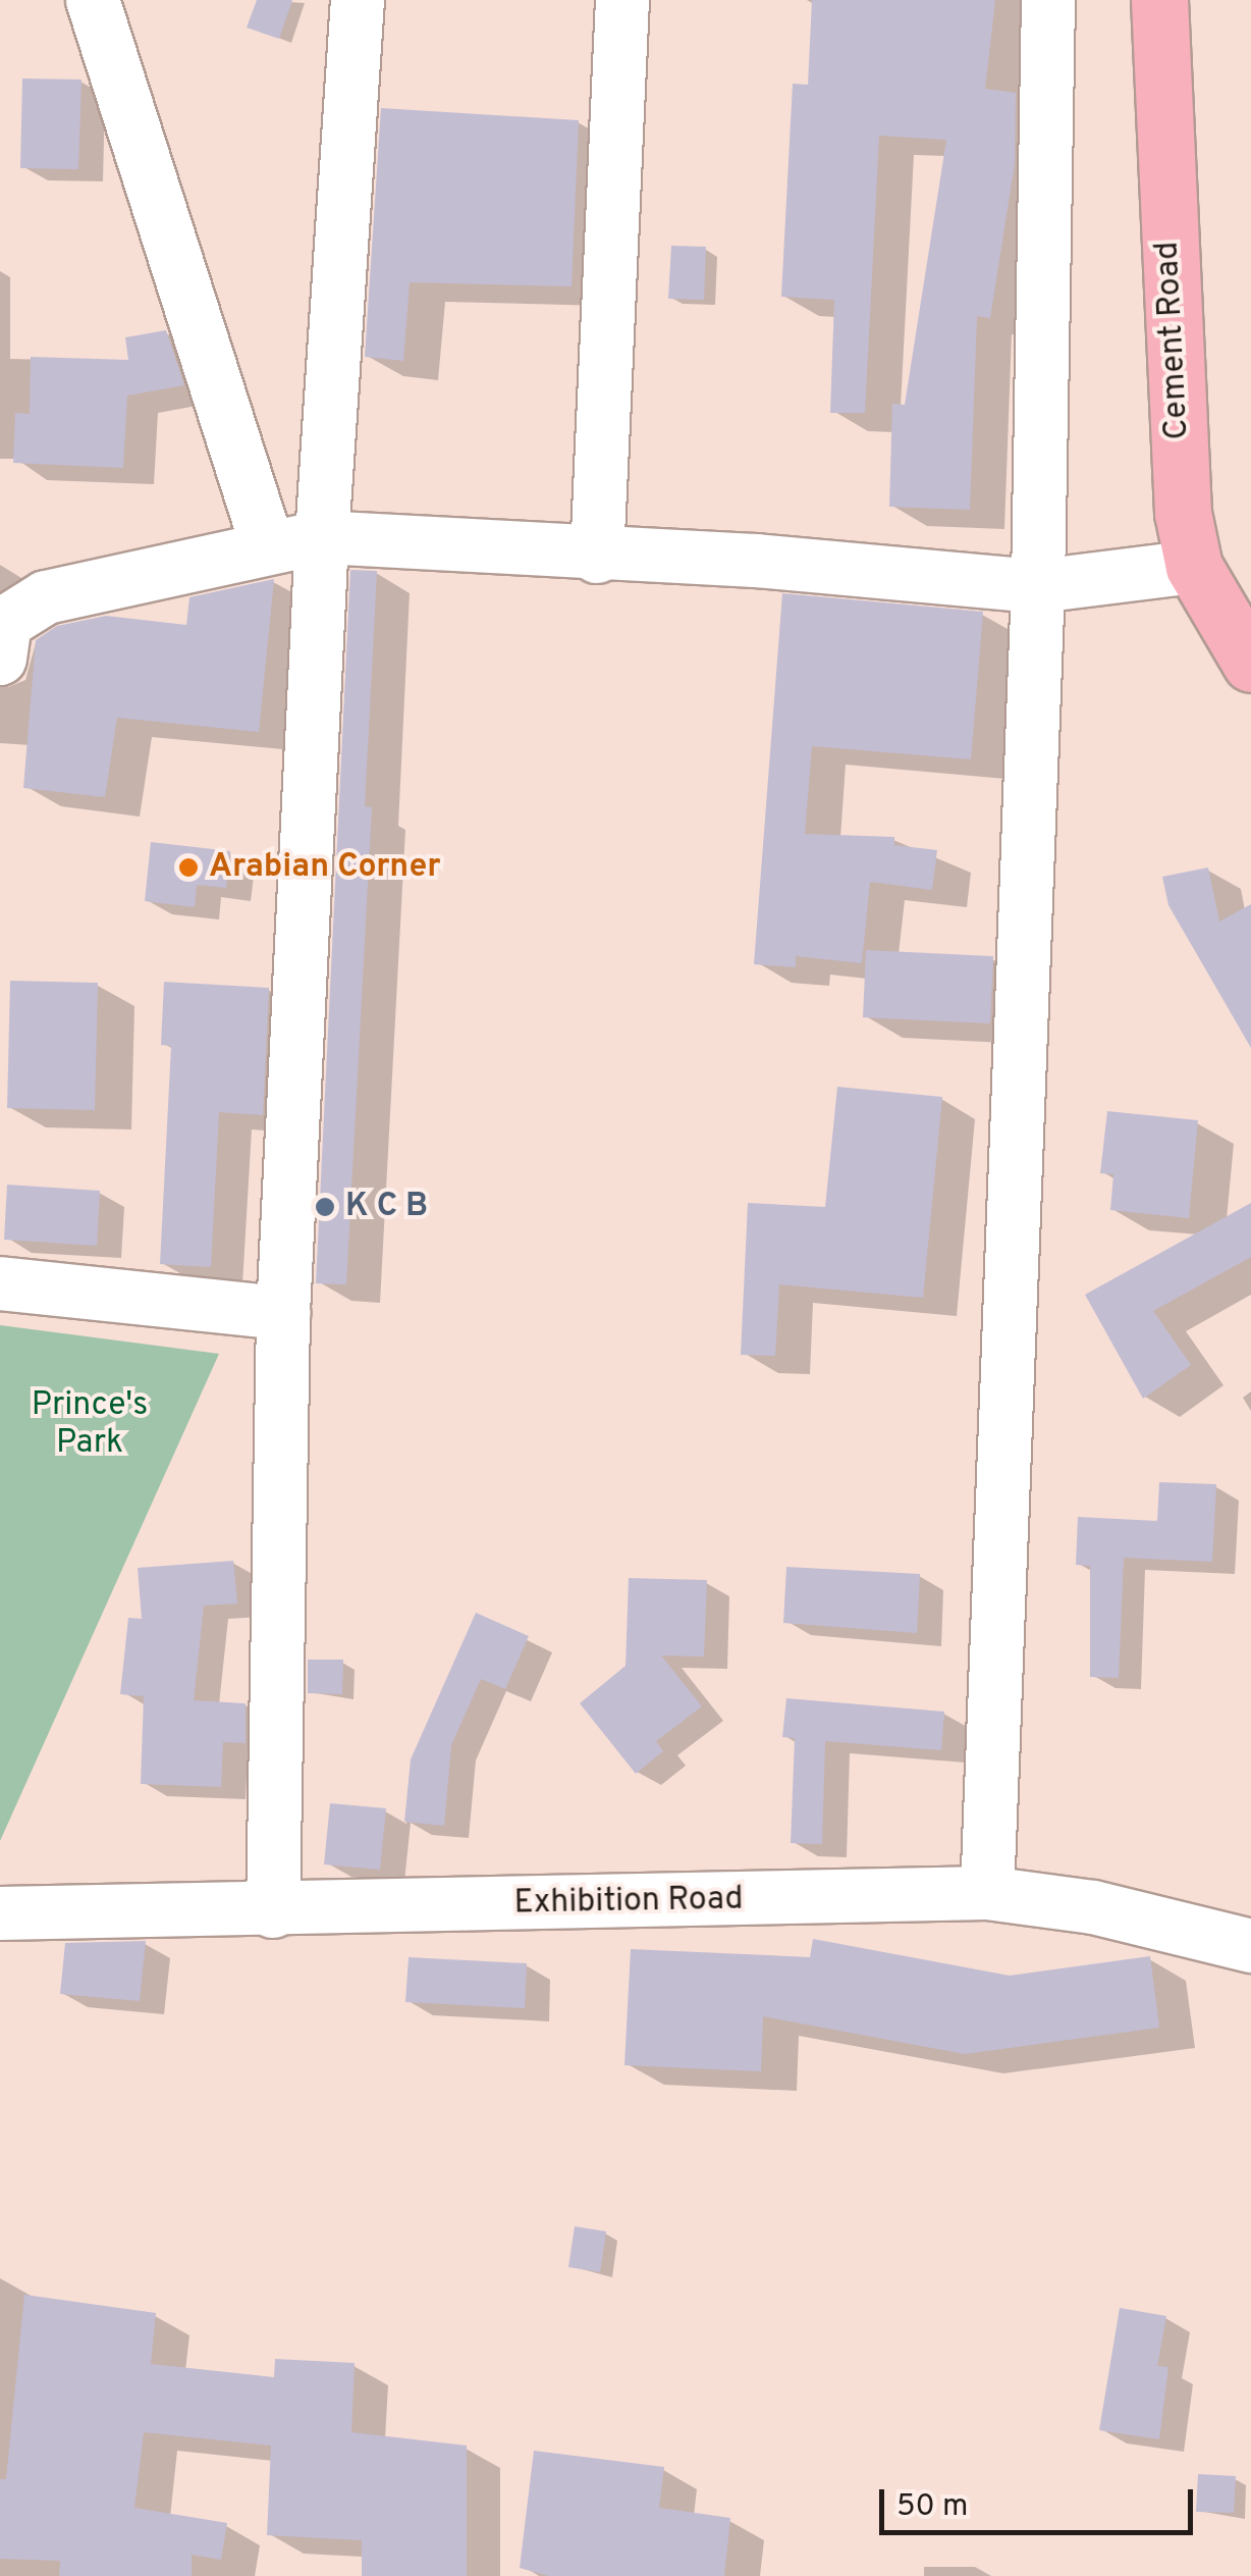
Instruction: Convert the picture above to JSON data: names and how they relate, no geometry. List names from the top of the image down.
{
  "streets": {
    "main road": ["Cement Road"],
    "street": ["Exhibition Road"]
  },
  "parks": ["Prince's Park"],
  "places": ["Arabian Corner", "K C B"],
  "scale_bar": "50 m"
}
